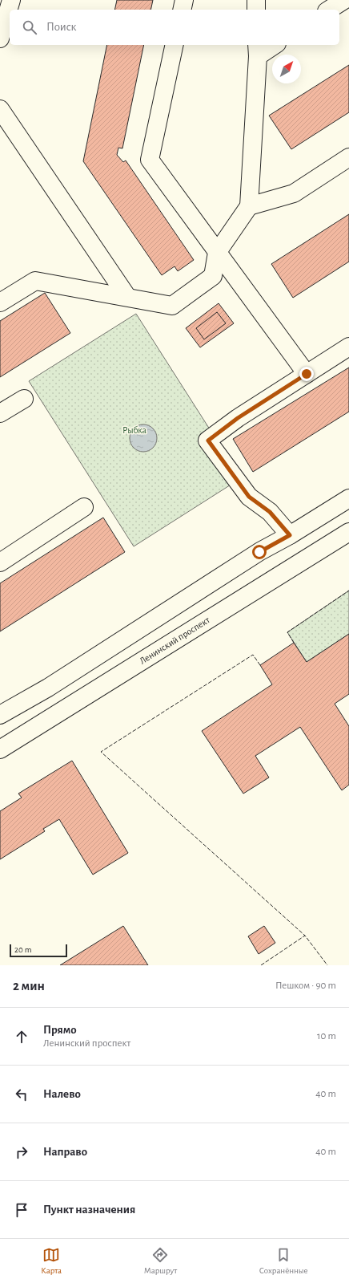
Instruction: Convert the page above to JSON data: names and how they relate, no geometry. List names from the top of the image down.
{
  "streets": {
    "main road": ["Ленинский проспект"]
  },
  "parks": ["Рыбка"],
  "scale_bar": "20 m",
  "north": "top right",
  "page": {
    "search": "Поиск",
    "scale": "20 m",
    "heading": ["2 мин", "Пешком · 90 m"],
    "list": [
      ["Прямо", "Ленинский проспект", "10 m"],
      ["Налево", "40 m"],
      ["Направо", "40 m"],
      "Пункт назначения"
    ],
    "nav": ["Карта", "Маршрут", "Сохранённые"]
  }
}
